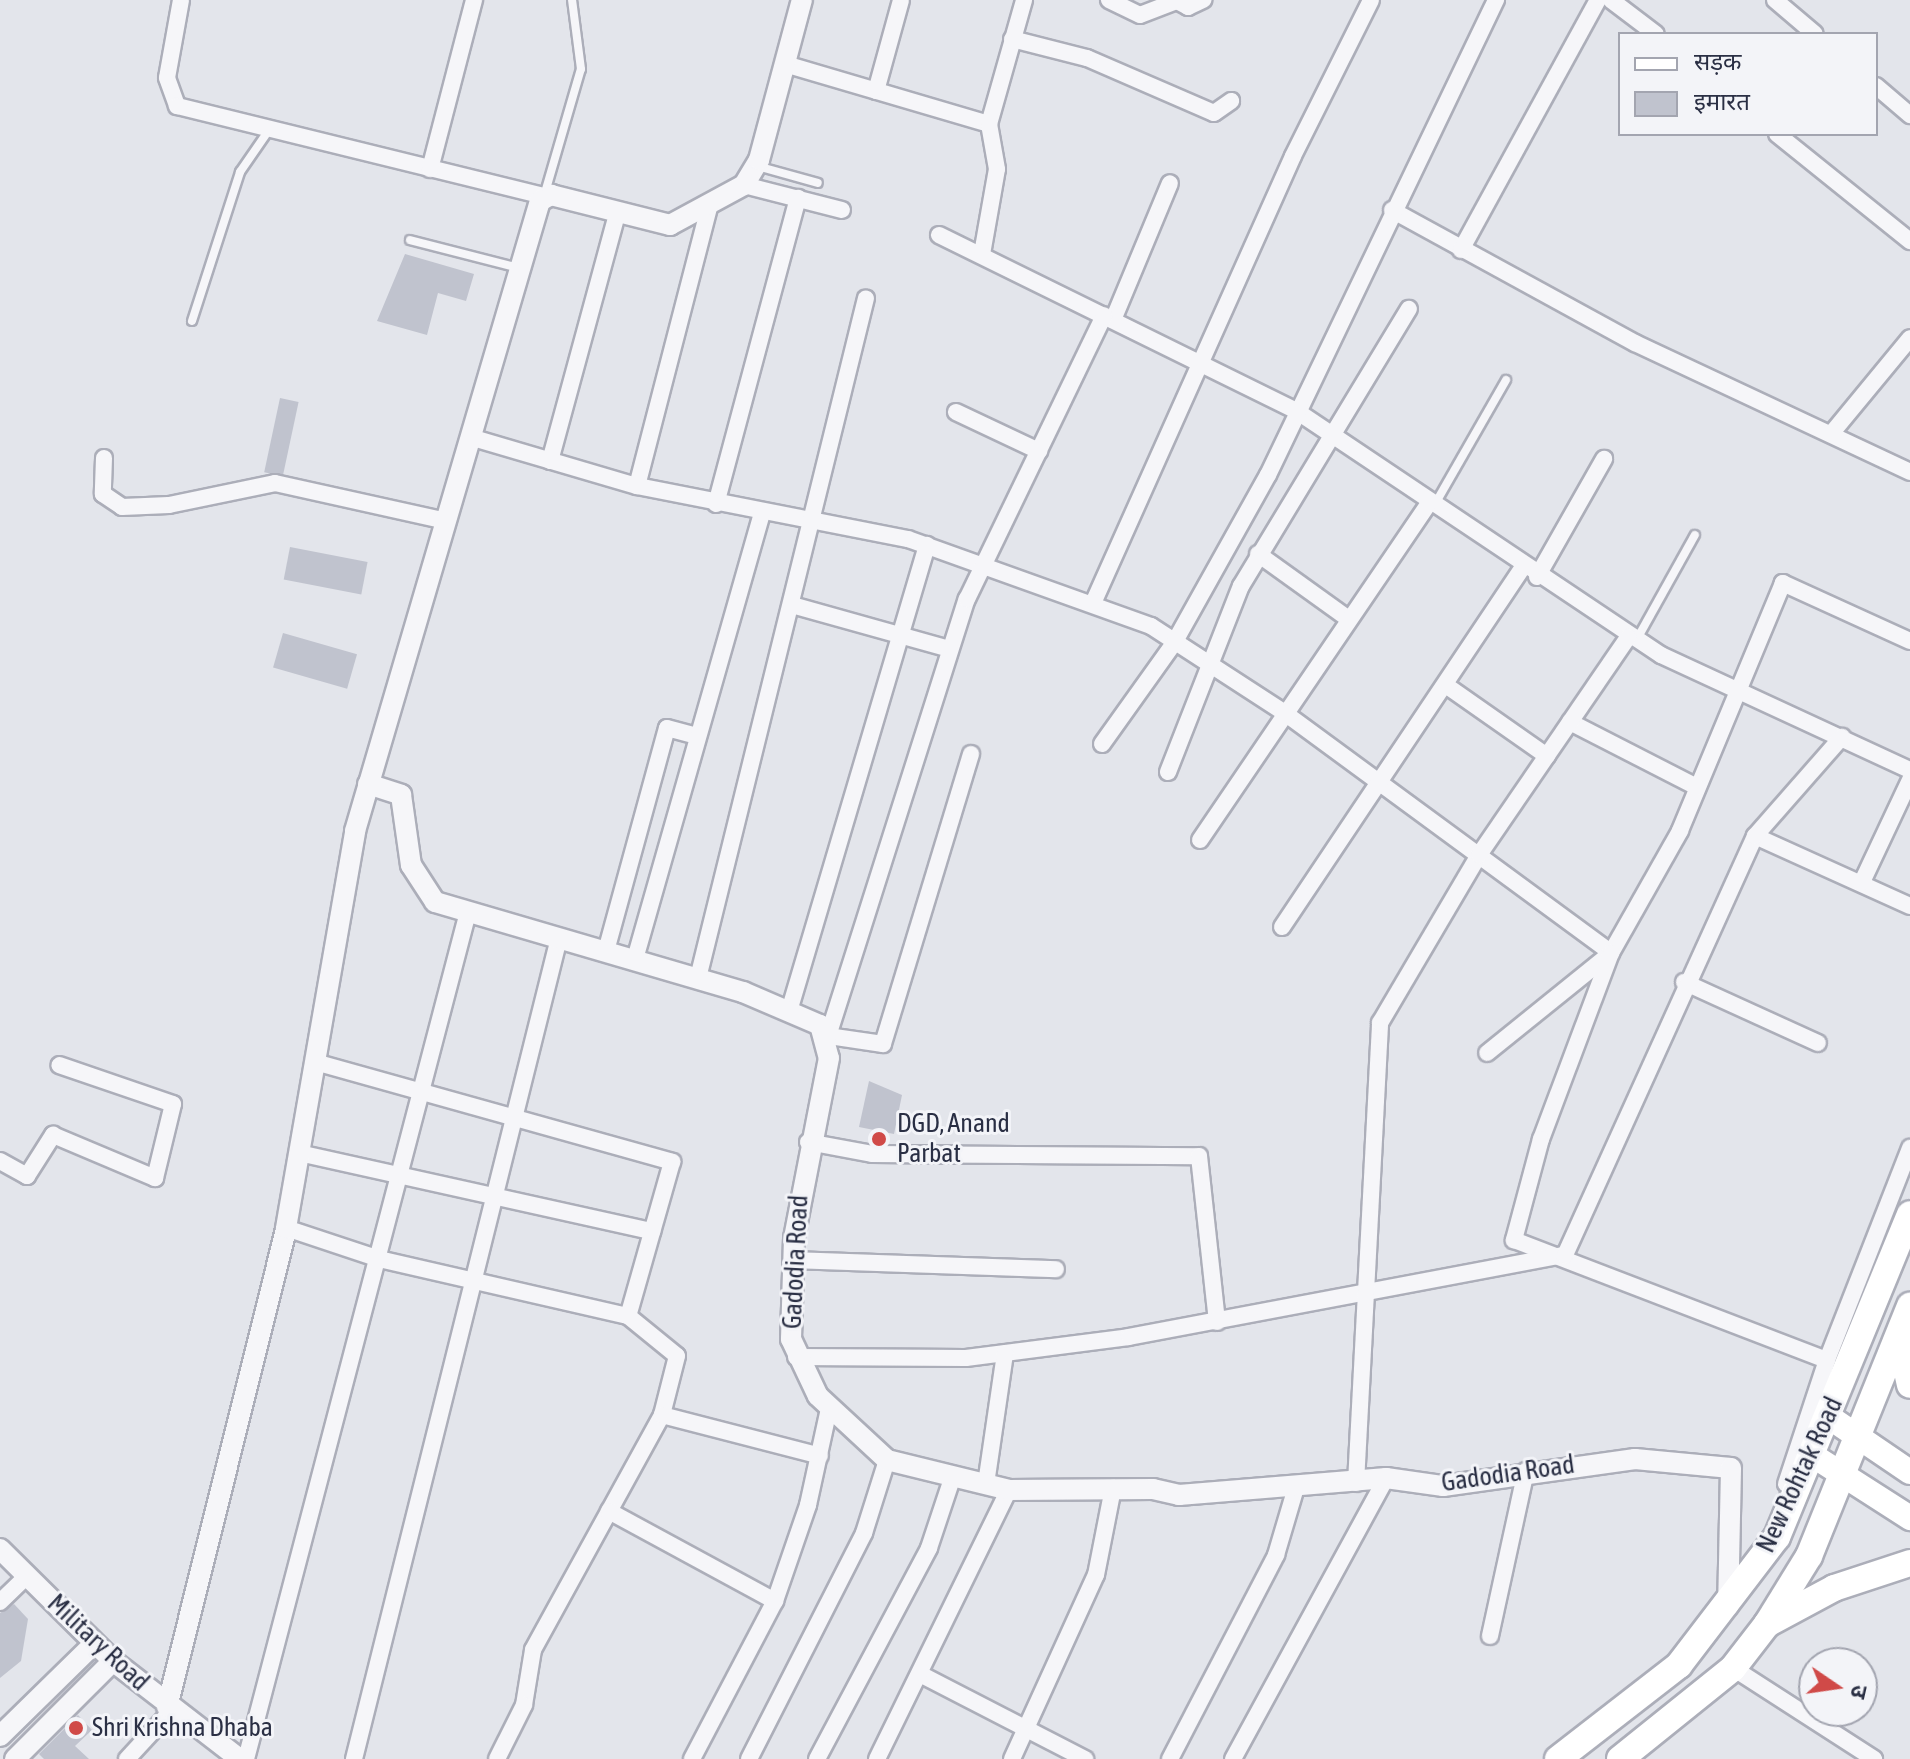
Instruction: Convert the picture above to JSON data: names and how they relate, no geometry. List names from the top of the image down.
{
  "streets": {
    "main road": ["New Rohtak Road"],
    "street": ["Gadodia Road", "Military Road"]
  },
  "crossings": [
    ["Gadodia Road", "New Rohtak Road"]
  ],
  "places": ["DGD, Anand Parbat", "Shri Krishna Dhaba"],
  "legend": ["सड़क", "इमारत"],
  "north": "right"
}
